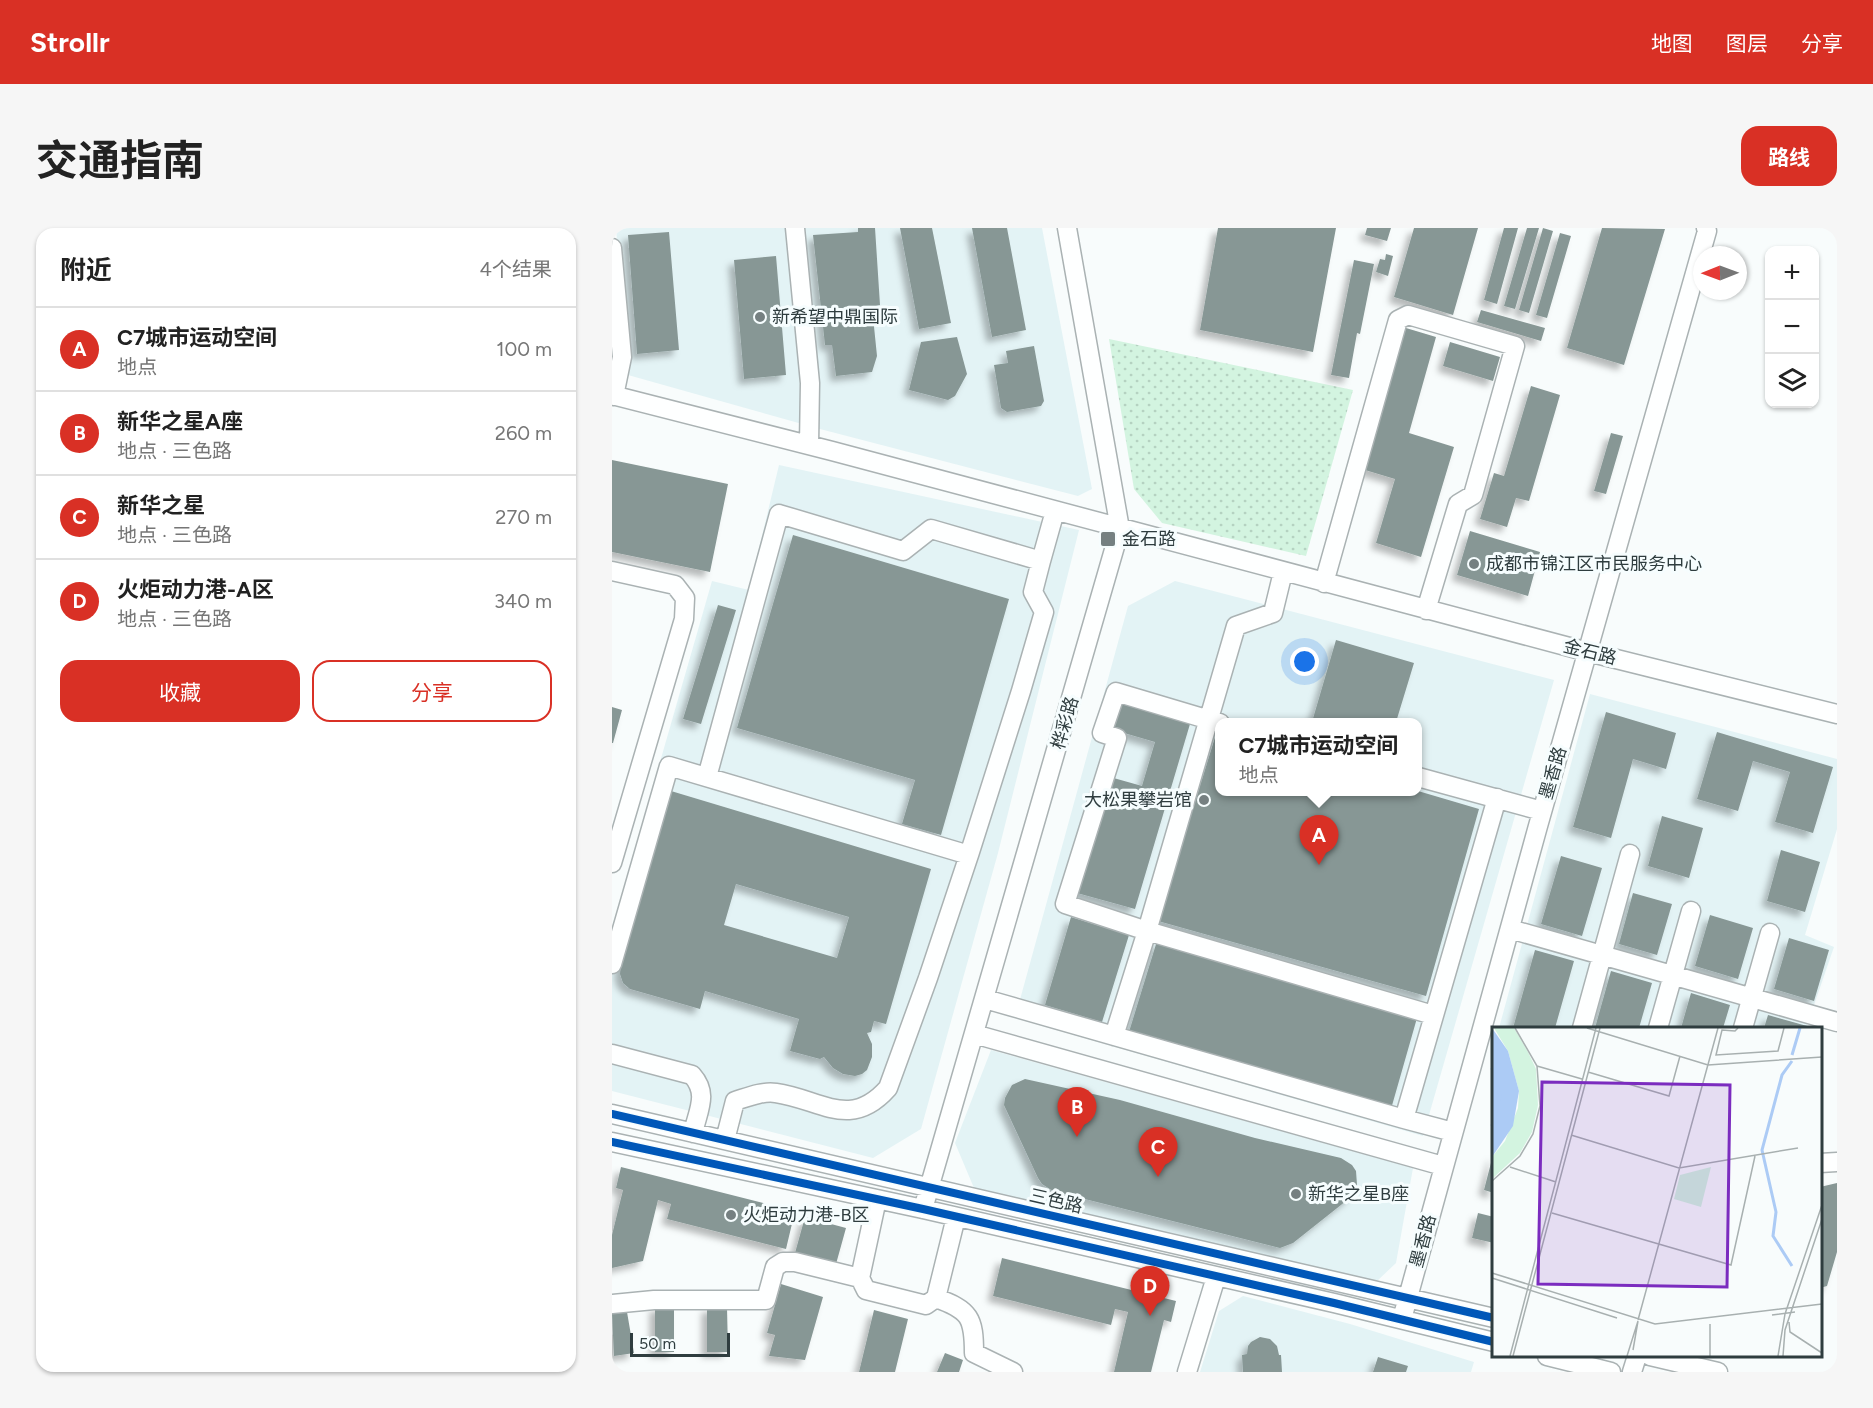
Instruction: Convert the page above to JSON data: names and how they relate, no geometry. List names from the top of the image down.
{
  "streets": {
    "street": [
      "金石路",
      "桦彩路",
      "墨香路",
      "三色路"
    ]
  },
  "crossings": [
    ["金石路", "桦彩路"],
    ["金石路", "墨香路"],
    ["桦彩路", "三色路"],
    ["墨香路", "三色路"]
  ],
  "places": {
    "other": [
      "新希望中鼎国际",
      "成都市锦江区市民服务中心",
      "大松果攀岩馆",
      "新华之星B座",
      "火炬动力港-B区"
    ],
    "transit": ["金石路"]
  },
  "scale_bar": "50 m",
  "north": "left",
  "page": {
    "header": "Strollr",
    "nav": ["地图", "图层", "分享"],
    "title": "交通指南",
    "buttons": [
      "路线",
      ["收藏", "分享"]
    ],
    "heading": ["附近", "4个结果"],
    "map_buttons": ["+", "−"],
    "list": [
      {
        "mark": "A",
        "name": "C7城市运动空间",
        "note": "地点",
        "value": "100 m"
      },
      {
        "mark": "B",
        "name": "新华之星A座",
        "note": "地点 · 三色路",
        "value": "260 m"
      },
      {
        "mark": "C",
        "name": "新华之星",
        "note": "地点 · 三色路",
        "value": "270 m"
      },
      {
        "mark": "D",
        "name": "火炬动力港-A区",
        "note": "地点 · 三色路",
        "value": "340 m"
      }
    ],
    "popup": ["C7城市运动空间", "地点"],
    "pins": [
      "A",
      "B",
      "C",
      "D"
    ],
    "scale": "50 m"
  }
}
